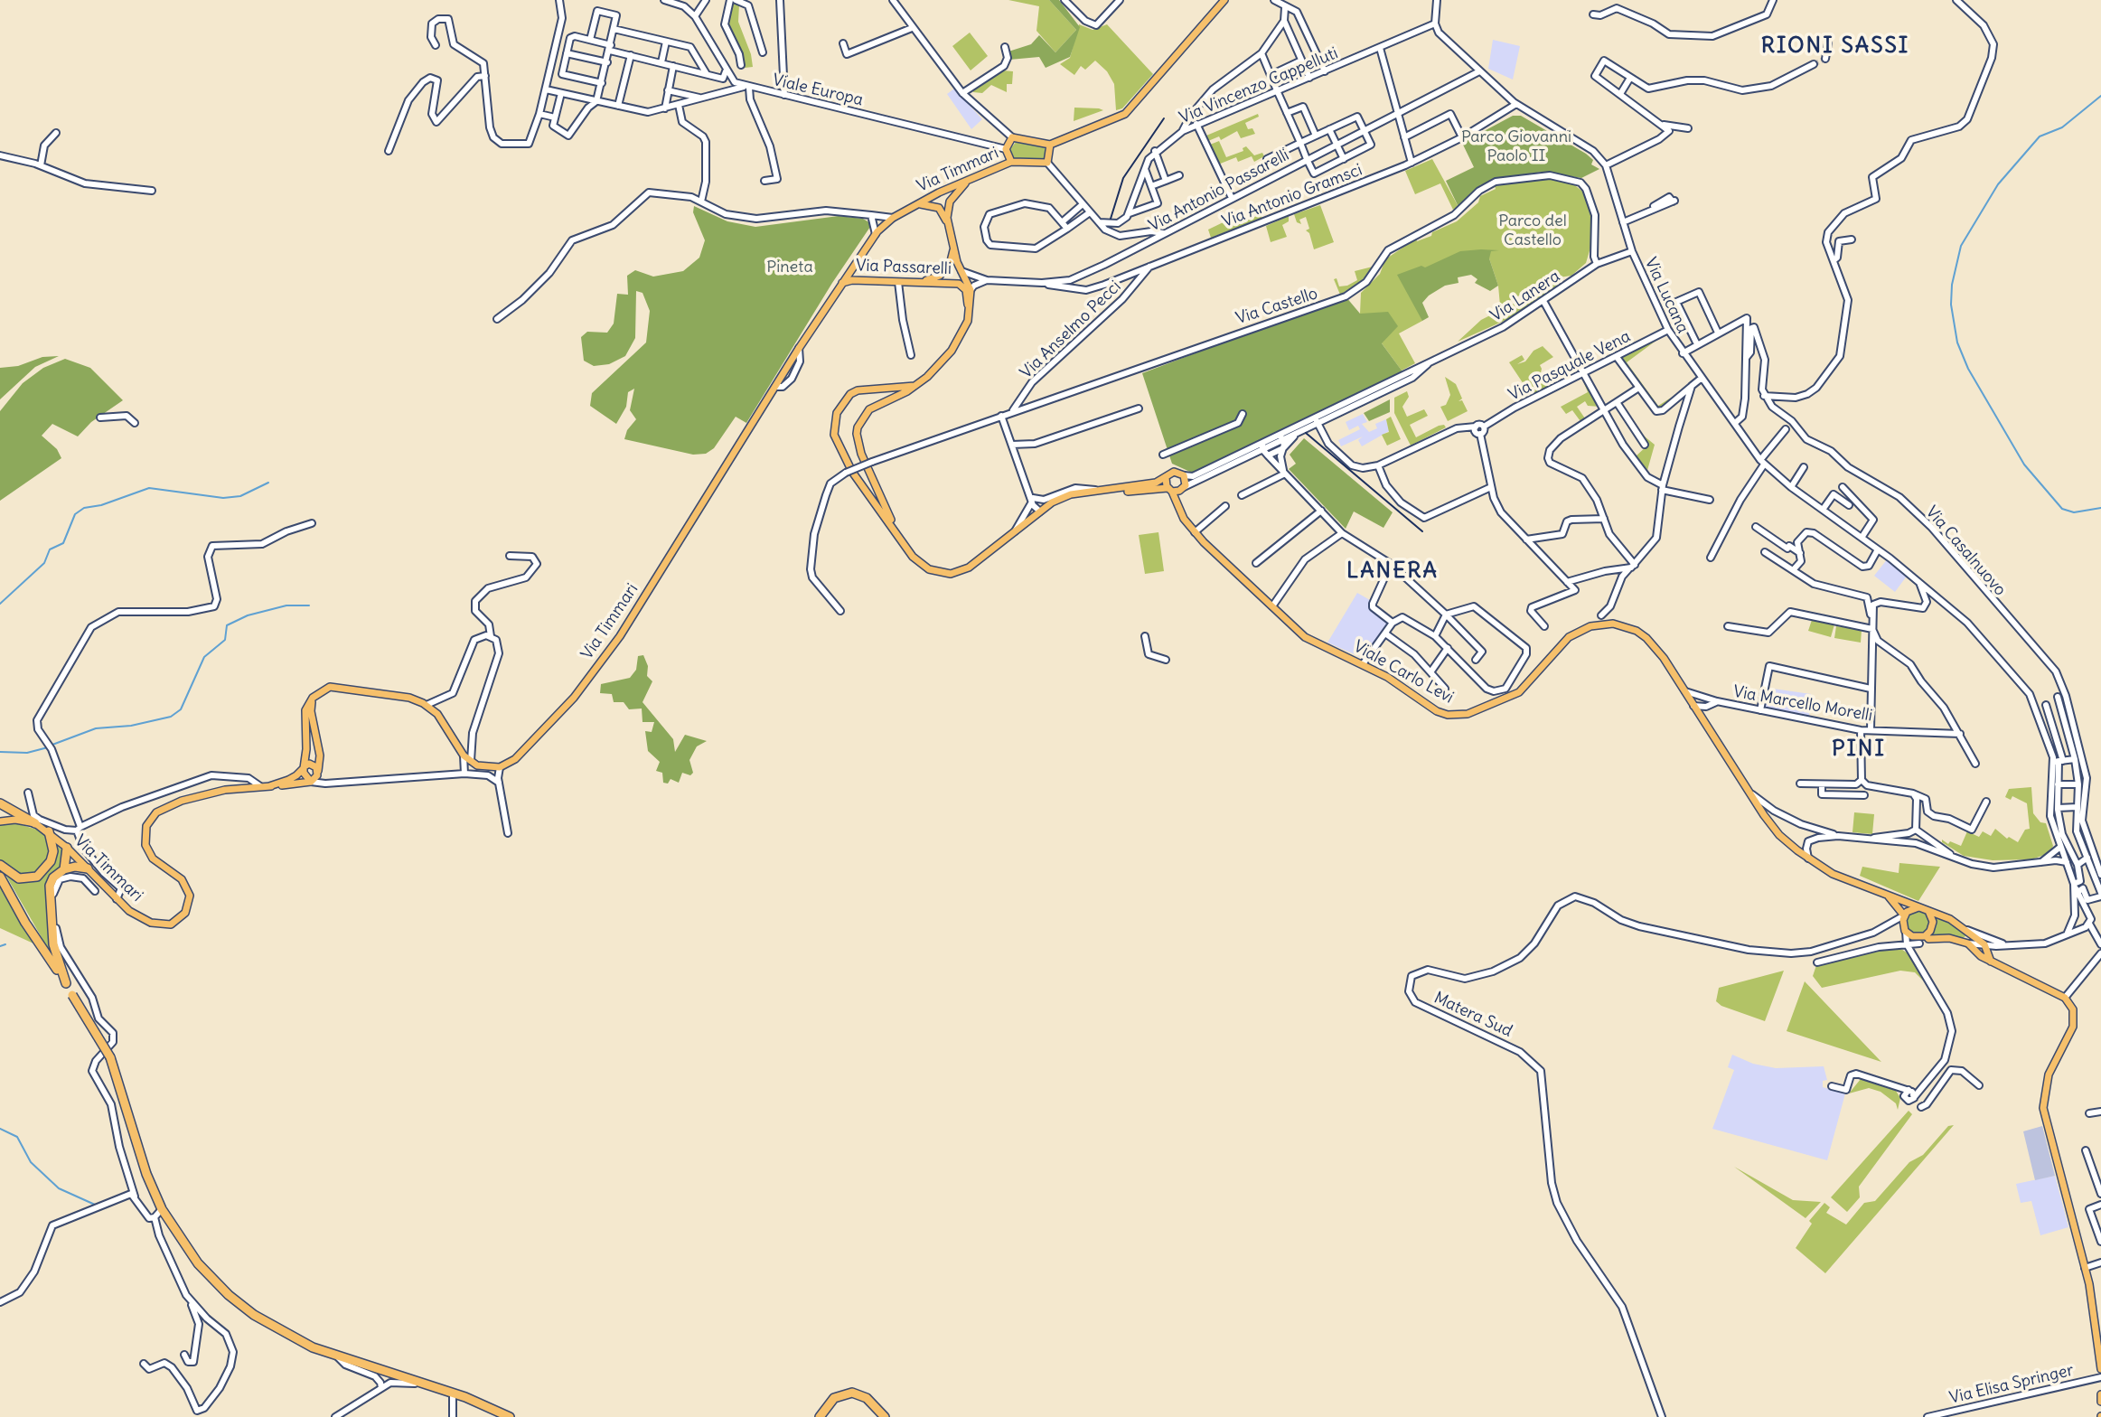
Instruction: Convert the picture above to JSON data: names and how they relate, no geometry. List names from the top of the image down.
{
  "streets": {
    "main road": ["Via Timmari", "Via Passarelli", "Viale Carlo Levi"],
    "street": [
      "Via Vincenzo Cappelluti",
      "Viale Europa",
      "Via Antonio Passarelli",
      "Via Antonio Gramsci",
      "Via Lucana",
      "Via Lanera",
      "Via Castello",
      "Via Anselmo Pecci",
      "Via Pasquale Vena",
      "Via Casalnuovo",
      "Via Marcello Morelli",
      "Matera Sud",
      "Via Elisa Springer"
    ]
  },
  "crossings": [
    ["Via Vincenzo Cappelluti", "Via Lucana"],
    ["Via Timmari", "Via Passarelli"],
    ["Via Antonio Passarelli", "Via Antonio Gramsci"],
    ["Via Antonio Passarelli", "Via Lucana"],
    ["Via Antonio Gramsci", "Via Lucana"],
    ["Via Antonio Gramsci", "Via Anselmo Pecci"],
    ["Via Lucana", "Via Lanera"],
    ["Via Lucana", "Via Pasquale Vena"],
    ["Via Lanera", "Via Castello"],
    ["Via Castello", "Via Anselmo Pecci"],
    ["Viale Carlo Levi", "Via Marcello Morelli"]
  ],
  "districts": ["RIONI SASSI", "LANERA", "PINI"],
  "parks": ["Parco Giovanni Paolo II", "Parco del Castello", "Pineta"]
}
